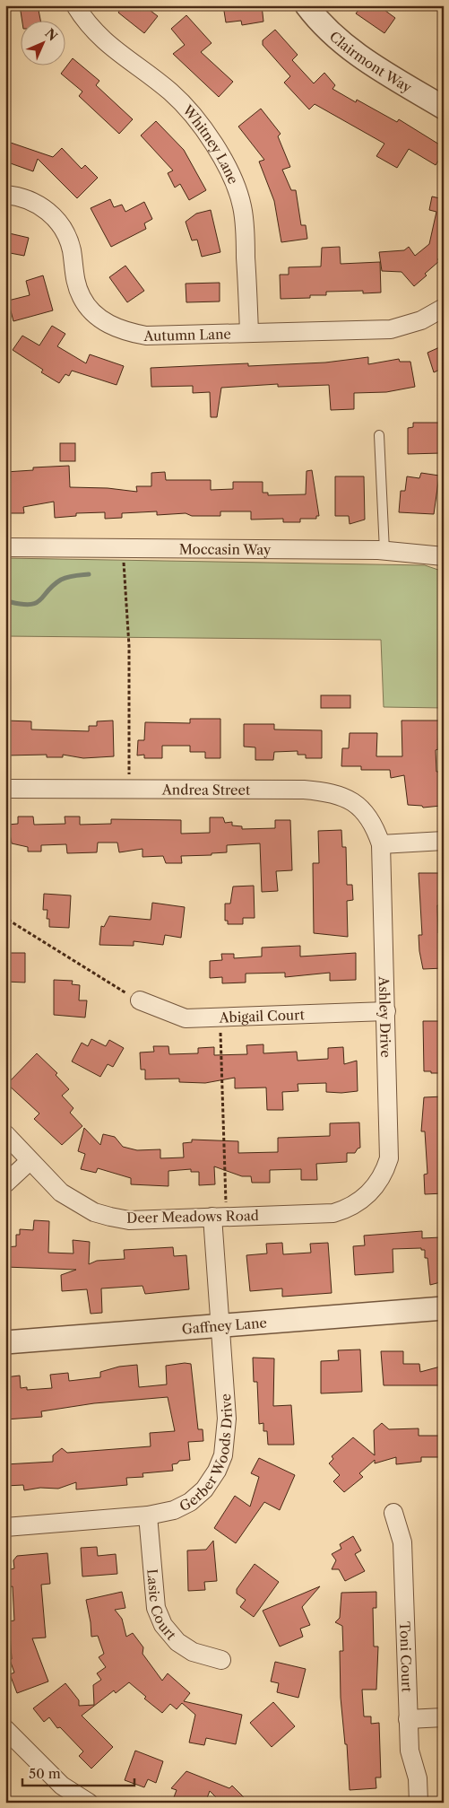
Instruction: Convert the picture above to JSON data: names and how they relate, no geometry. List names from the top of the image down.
{
  "streets": {
    "street": [
      "Clairmont Way",
      "Whitney Lane",
      "Autumn Lane",
      "Moccasin Way",
      "Andrea Street",
      "Abigail Court",
      "Ashley Drive",
      "Deer Meadows Road",
      "Gaffney Lane",
      "Gerber Woods Drive",
      "Lasic Court",
      "Toni Court"
    ]
  },
  "crossings": [
    ["Whitney Lane", "Autumn Lane"],
    ["Andrea Street", "Ashley Drive"],
    ["Abigail Court", "Ashley Drive"],
    ["Ashley Drive", "Deer Meadows Road"],
    ["Deer Meadows Road", "Gerber Woods Drive"],
    ["Gaffney Lane", "Gerber Woods Drive"],
    ["Gerber Woods Drive", "Lasic Court"]
  ],
  "scale_bar": "50 m",
  "north": "top right"
}
